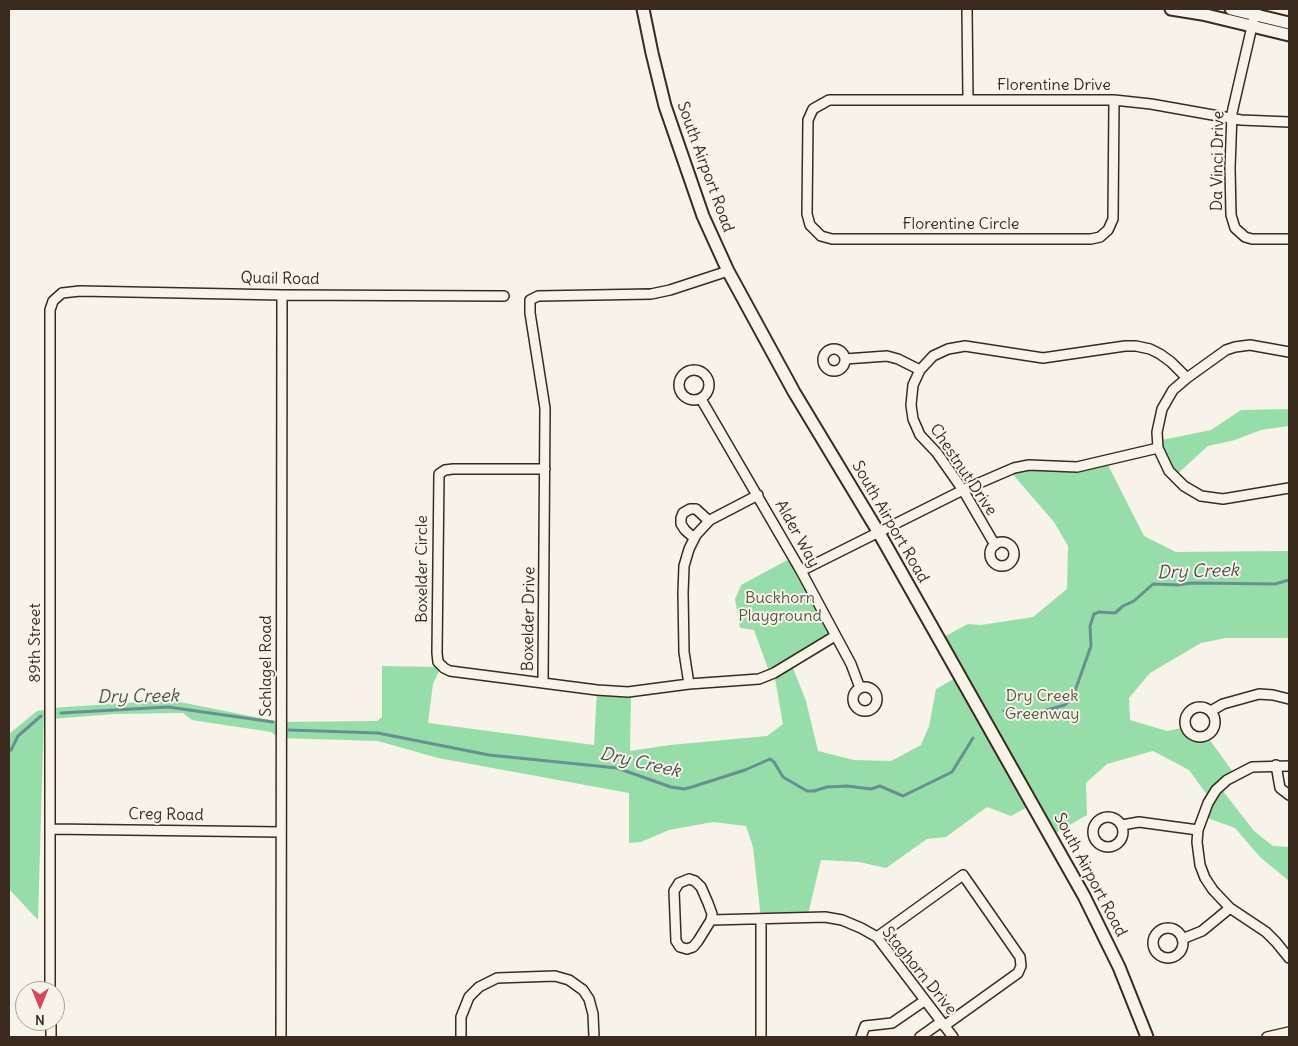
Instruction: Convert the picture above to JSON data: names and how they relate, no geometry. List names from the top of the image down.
{
  "streets": {
    "main road": ["South Airport Road"],
    "street": [
      "Florentine Drive",
      "Da Vinci Drive",
      "Florentine Circle",
      "Quail Road",
      "Chestnut Drive",
      "Alder Way",
      "Boxelder Circle",
      "Boxelder Drive",
      "89th Street",
      "Schlagel Road",
      "Creg Road",
      "Staghorn Drive"
    ]
  },
  "crossings": [
    ["Florentine Drive", "Da Vinci Drive"],
    ["Florentine Drive", "Florentine Circle"],
    ["South Airport Road", "Boxelder Drive"],
    ["Quail Road", "89th Street"],
    ["Quail Road", "Schlagel Road"],
    ["Alder Way", "Boxelder Drive"],
    ["Boxelder Circle", "Boxelder Drive"],
    ["89th Street", "Creg Road"],
    ["Schlagel Road", "Creg Road"]
  ],
  "water": ["Dry Creek"],
  "parks": ["Buckhorn Playground", "Dry Creek Greenway"],
  "north": "bottom"
}
